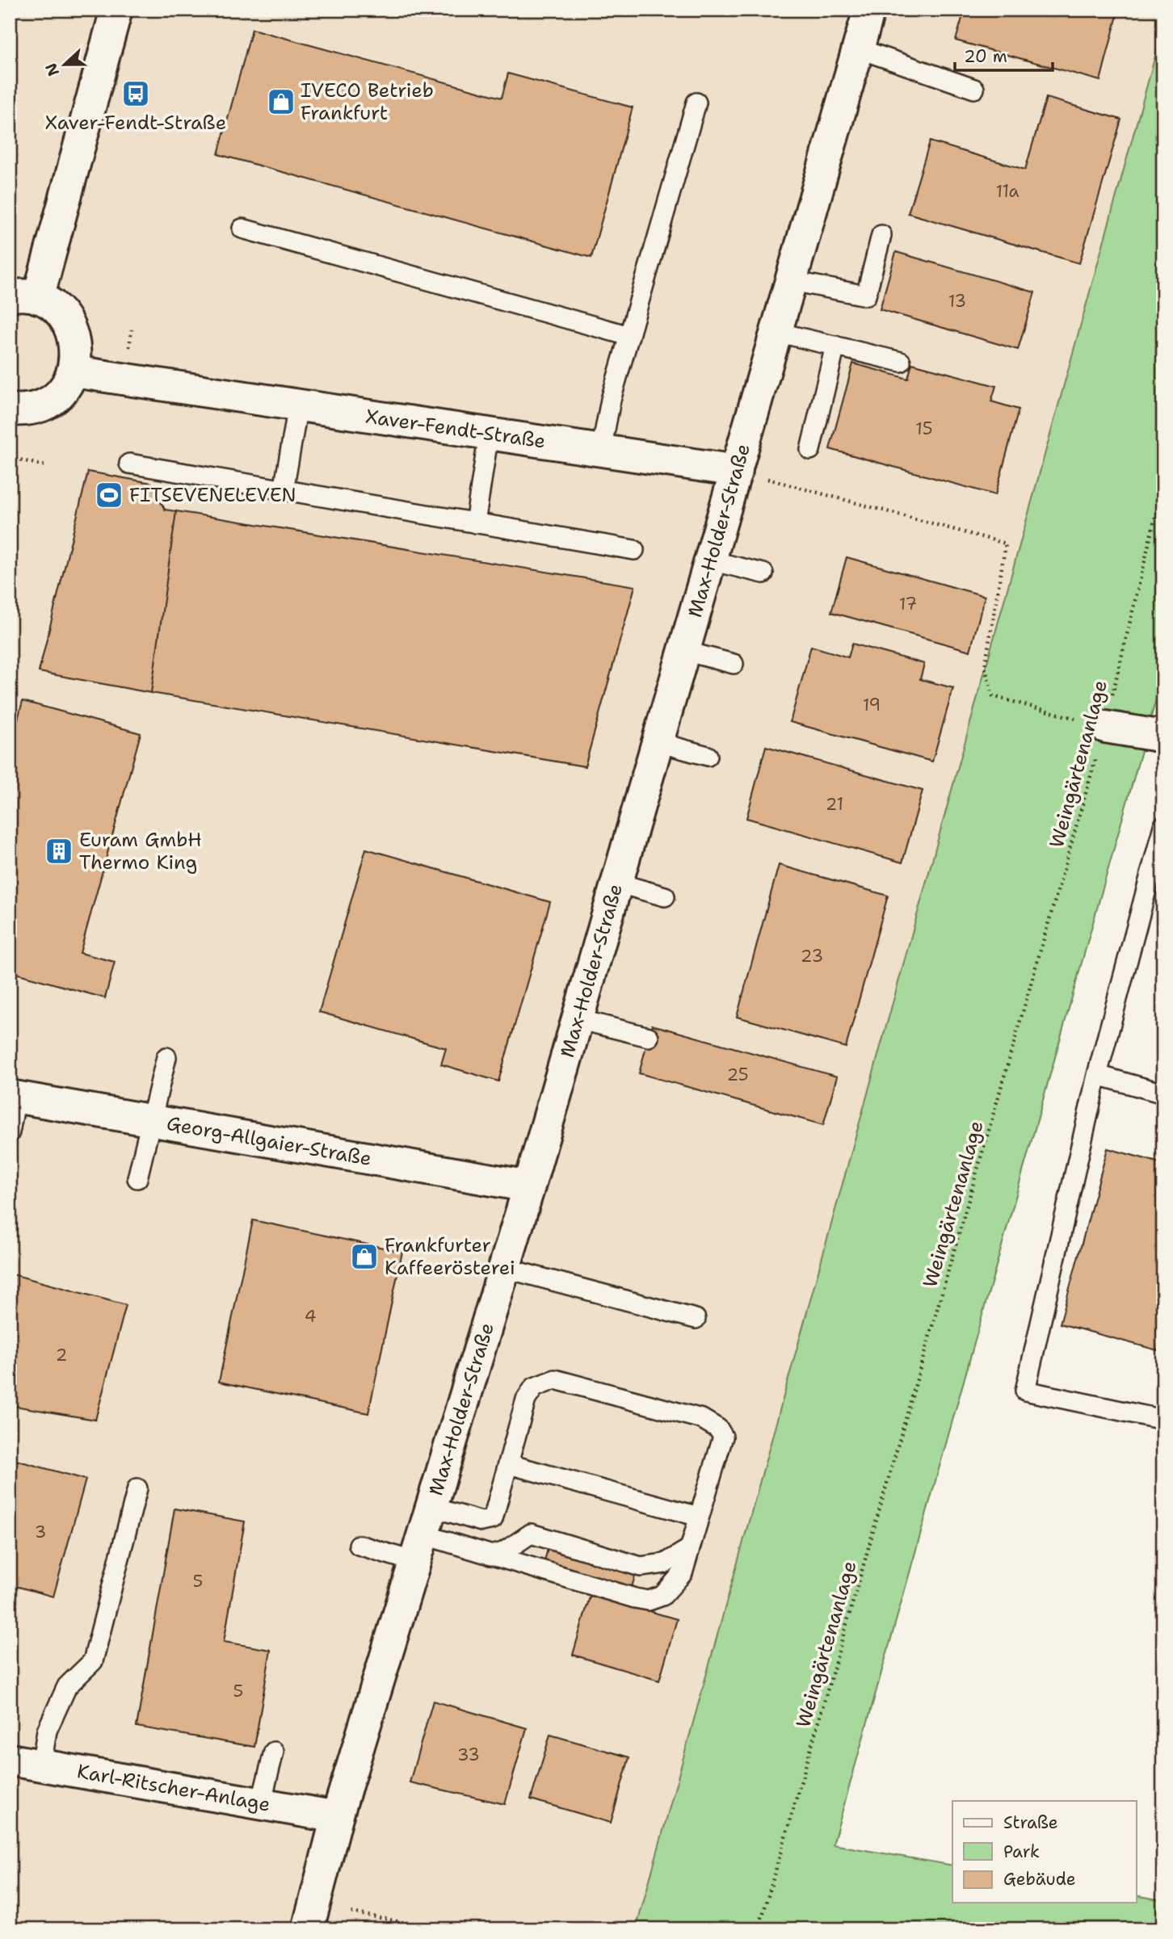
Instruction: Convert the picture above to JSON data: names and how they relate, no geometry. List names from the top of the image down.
{
  "streets": {
    "street": [
      "Xaver-Fendt-Straße",
      "Max-Holder-Straße",
      "Georg-Allgaier-Straße",
      "Karl-Ritscher-Anlage"
    ],
    "path": ["Weingärtenanlage"]
  },
  "crossings": [
    ["Xaver-Fendt-Straße", "Max-Holder-Straße"],
    ["Max-Holder-Straße", "Georg-Allgaier-Straße"],
    ["Max-Holder-Straße", "Karl-Ritscher-Anlage"]
  ],
  "places": {
    "bus stop": ["Xaver-Fendt-Straße"],
    "shop": ["IVECO Betrieb Frankfurt", "Frankfurter Kaffeerösterei"],
    "sports": ["FITSEVENELEVEN"],
    "building": ["Euram GmbH Thermo King"]
  },
  "house_numbers": [
    "11a",
    "13",
    "15",
    "17",
    "19",
    "21",
    "23",
    "25",
    "4",
    "2",
    "3",
    "5",
    "5",
    "33"
  ],
  "legend": ["Straße", "Park", "Gebäude"],
  "scale_bar": "20 m",
  "north": "left"
}
